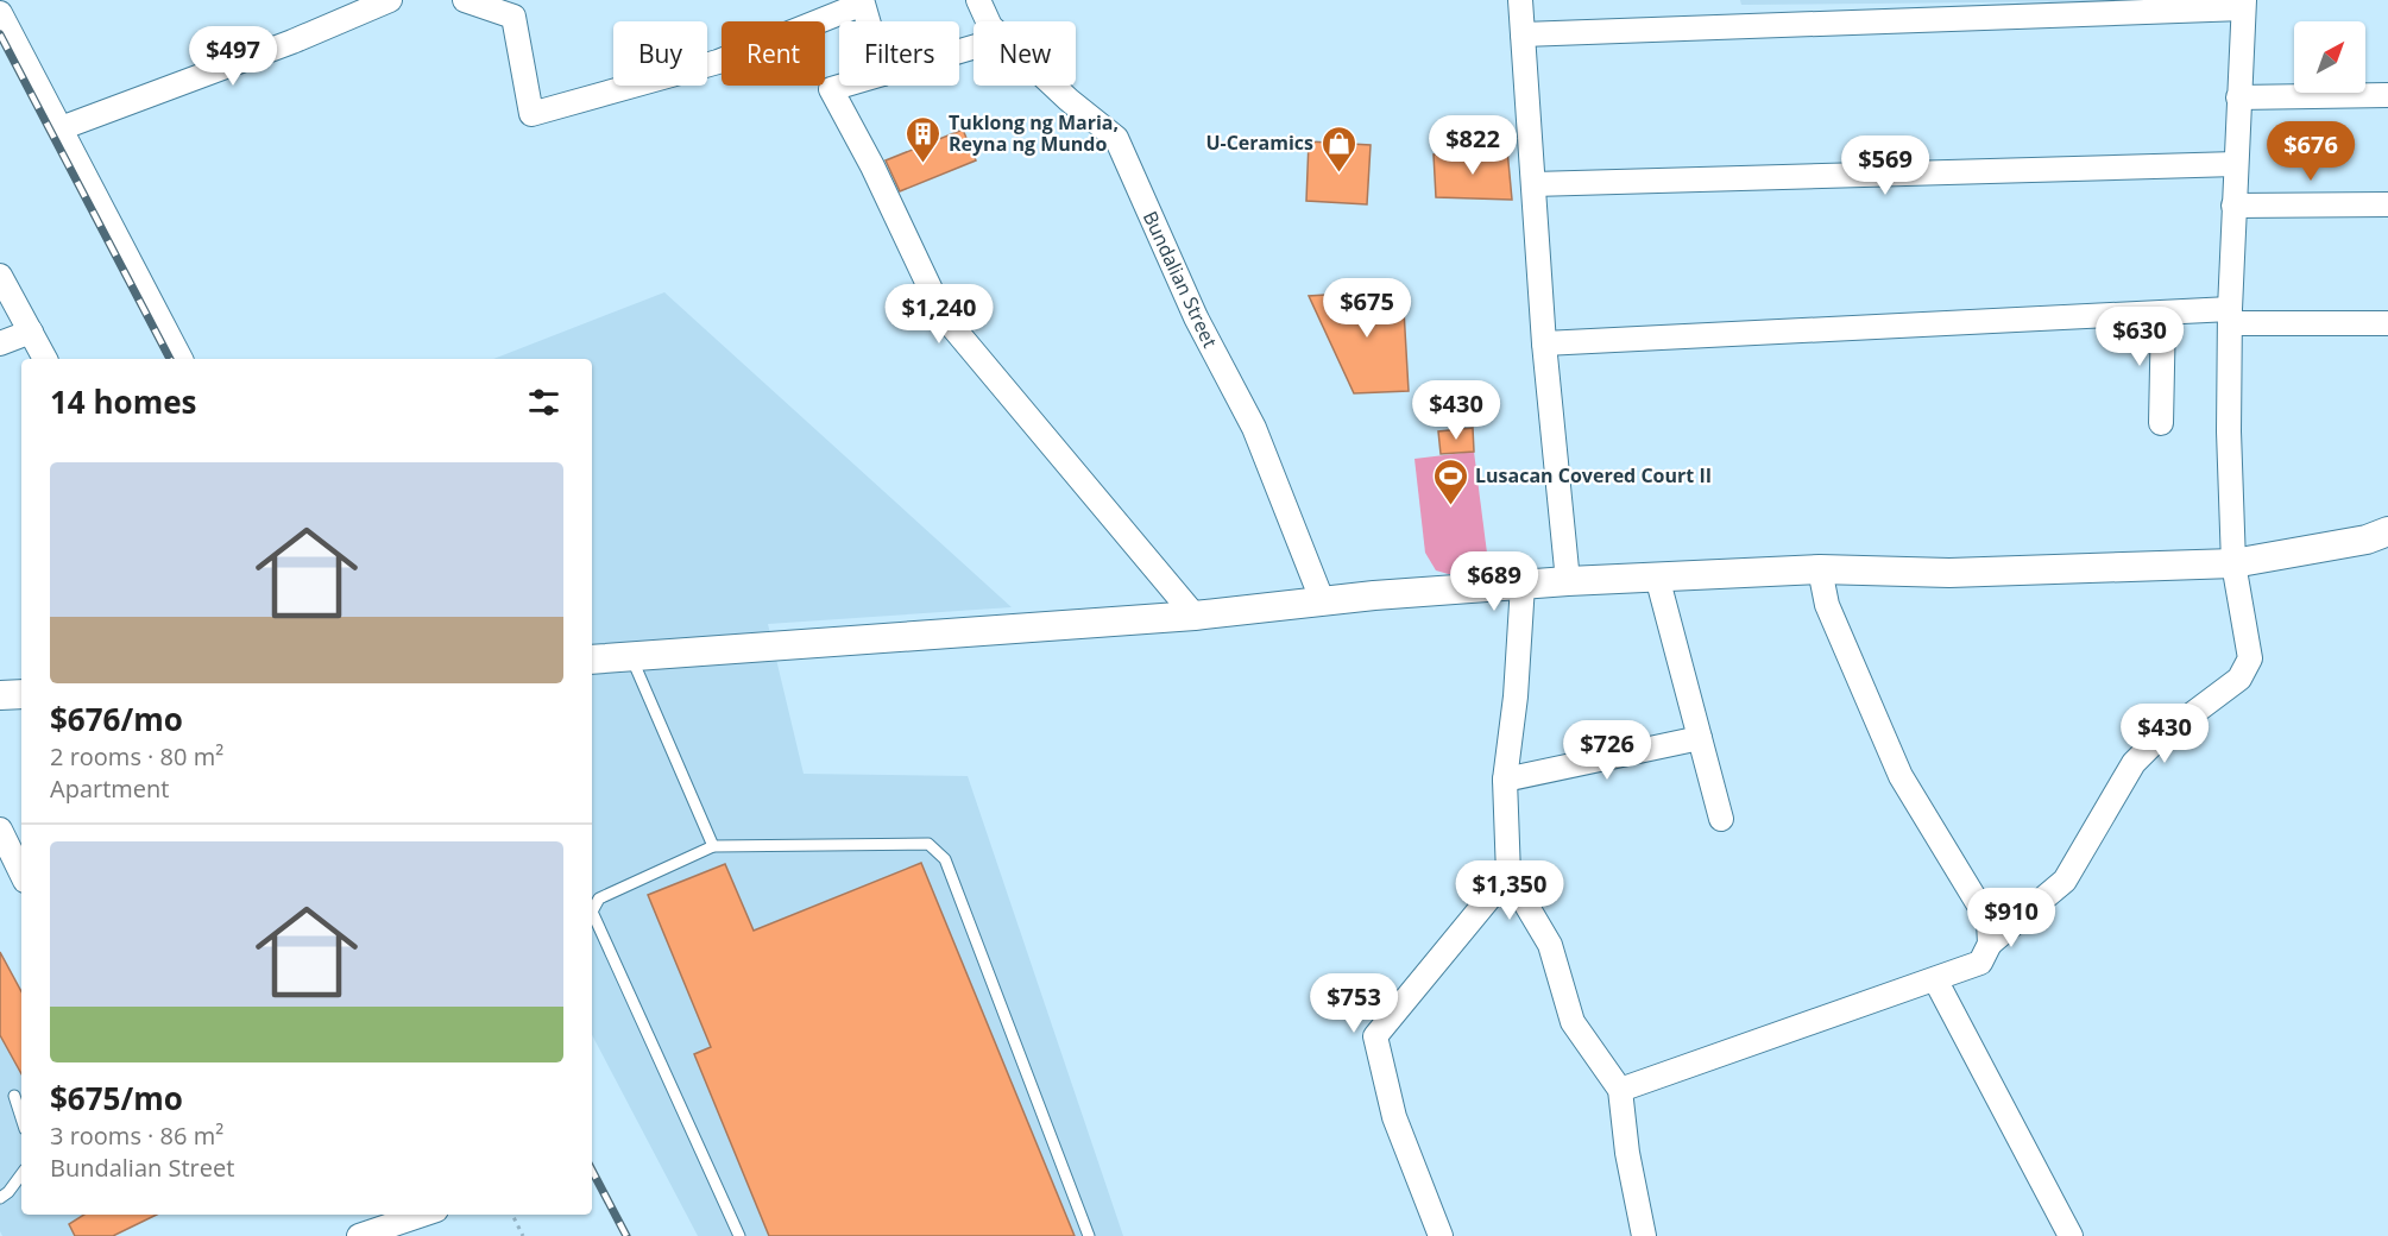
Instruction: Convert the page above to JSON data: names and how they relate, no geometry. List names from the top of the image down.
{
  "streets": {
    "street": ["Bundalian Street"]
  },
  "places": {
    "building": ["Tuklong ng Maria, Reyna ng Mundo"],
    "shop": ["U-Ceramics"],
    "sports": ["Lusacan Covered Court II"]
  },
  "north": "top right",
  "page": {
    "chip": [
      "Buy",
      "Rent",
      "Filters",
      "New"
    ],
    "price": [
      "$497",
      "$822",
      "$676",
      "$569",
      "$675",
      "$1,240",
      "$630",
      "$430",
      "$689",
      "$430",
      "$726",
      "$1,350",
      "$910",
      "$753"
    ],
    "heading": "14 homes",
    "list": [
      {
        "name": "$676/mo",
        "note": "2 rooms · 80 m² · Apartment"
      },
      {
        "name": "$675/mo",
        "note": "3 rooms · 86 m² · Bundalian Street"
      }
    ]
  }
}
